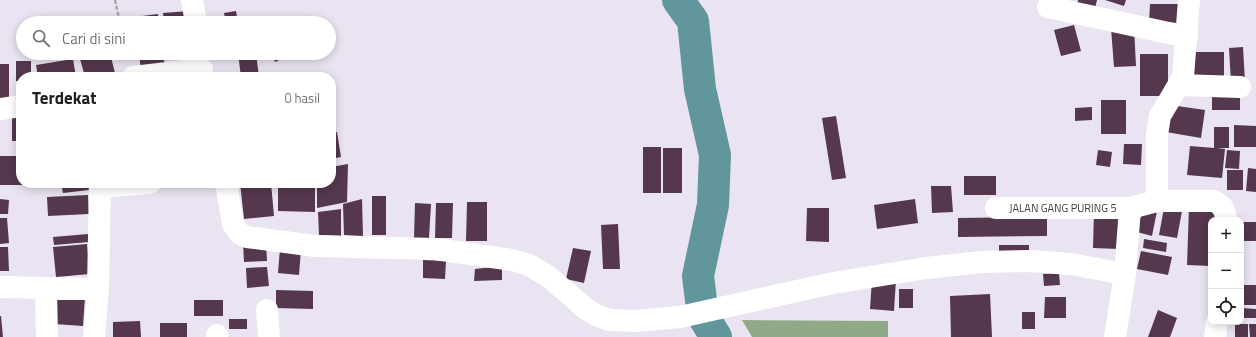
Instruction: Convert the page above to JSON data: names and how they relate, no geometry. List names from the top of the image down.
{
  "streets": {
    "street": ["JALAN GANG PURING 5"]
  },
  "page": {
    "search": "Cari di sini",
    "heading": ["Terdekat", "0 hasil"],
    "map_buttons": ["+", "−"]
  }
}
